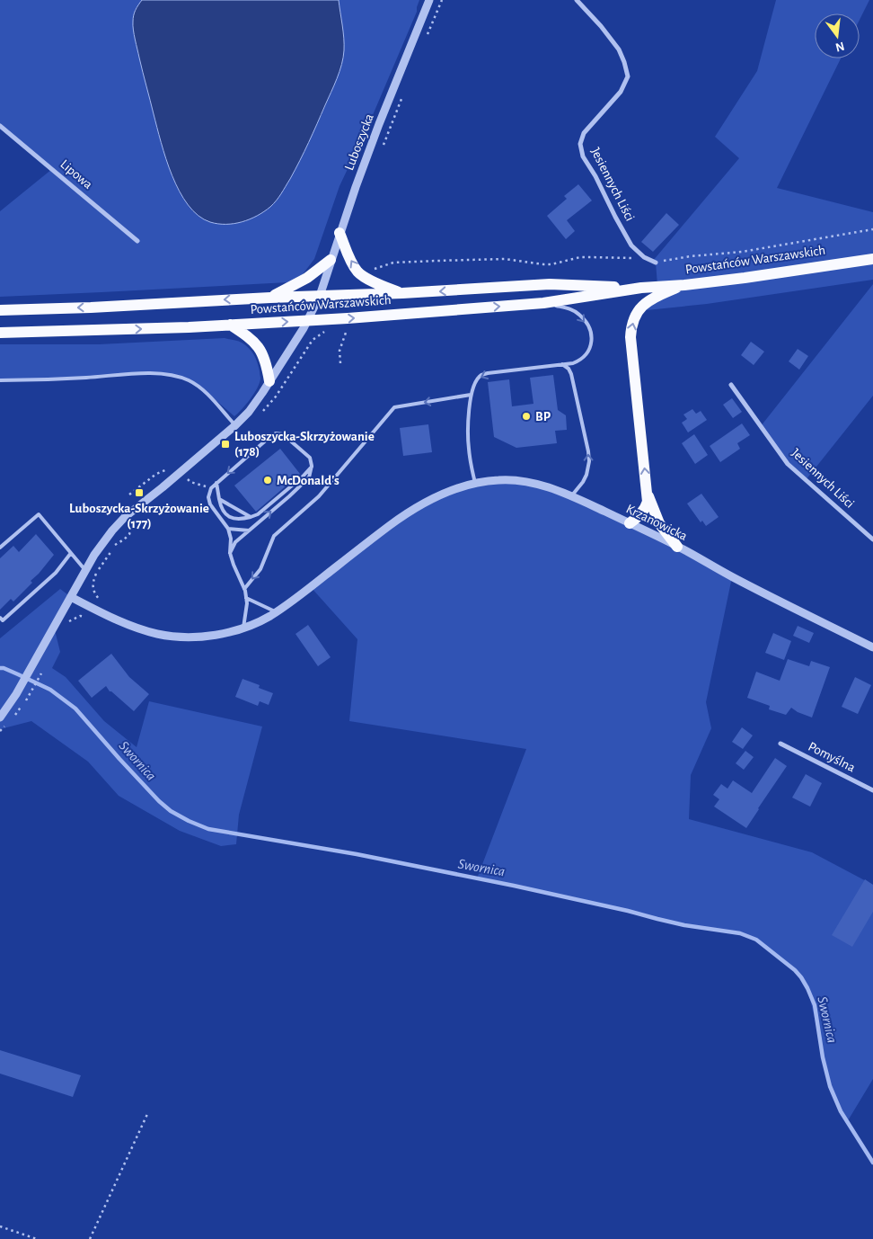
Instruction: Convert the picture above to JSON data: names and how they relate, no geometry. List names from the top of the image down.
{
  "streets": {
    "main road": ["Powstańców Warszawskich"],
    "street": [
      "Luboszycka",
      "Lipowa",
      "Jesiennych Liści",
      "Krzanowicka",
      "Pomyślna"
    ]
  },
  "crossings": [
    ["Luboszycka", "Powstańców Warszawskich"],
    ["Luboszycka", "Krzanowicka"]
  ],
  "water": ["Swornica"],
  "places": {
    "other": ["BP", "McDonald's"],
    "transit": ["Luboszycka-Skrzyżowanie (178)", "Luboszycka-Skrzyżowanie (177)"]
  },
  "north": "bottom"
}
